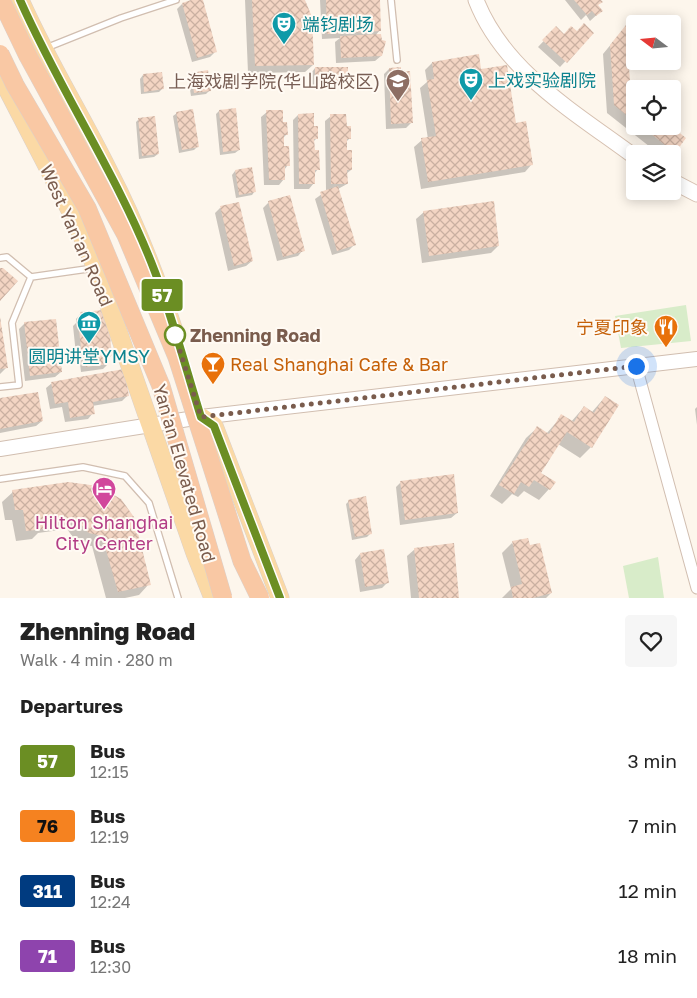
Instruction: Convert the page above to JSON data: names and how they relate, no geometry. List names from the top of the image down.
{
  "streets": {
    "highway": ["Yan'an Elevated Road"],
    "main road": ["West Yan'an Road"]
  },
  "places": {
    "theatre": ["端钧剧场", "上戏实验剧院"],
    "school or university": ["上海戏剧学院(华山路校区)"],
    "other": ["Zhenning Road"],
    "museum": ["圆明讲堂YMSY"],
    "restaurant": ["宁夏印象"],
    "bar": ["Real Shanghai Cafe & Bar"],
    "hotel": ["Hilton Shanghai City Center"]
  },
  "lines": ["bus line 57"],
  "north": "left",
  "page": {
    "on_map": "57",
    "heading": [
      ["Zhenning Road", "Walk · 4 min · 280 m"],
      "Departures"
    ],
    "list": [
      {
        "mark": "57",
        "name": "Bus",
        "note": "12:15",
        "value": "3 min"
      },
      {
        "mark": "76",
        "name": "Bus",
        "note": "12:19",
        "value": "7 min"
      },
      {
        "mark": "311",
        "name": "Bus",
        "note": "12:24",
        "value": "12 min"
      },
      {
        "mark": "71",
        "name": "Bus",
        "note": "12:30",
        "value": "18 min"
      }
    ]
  }
}
